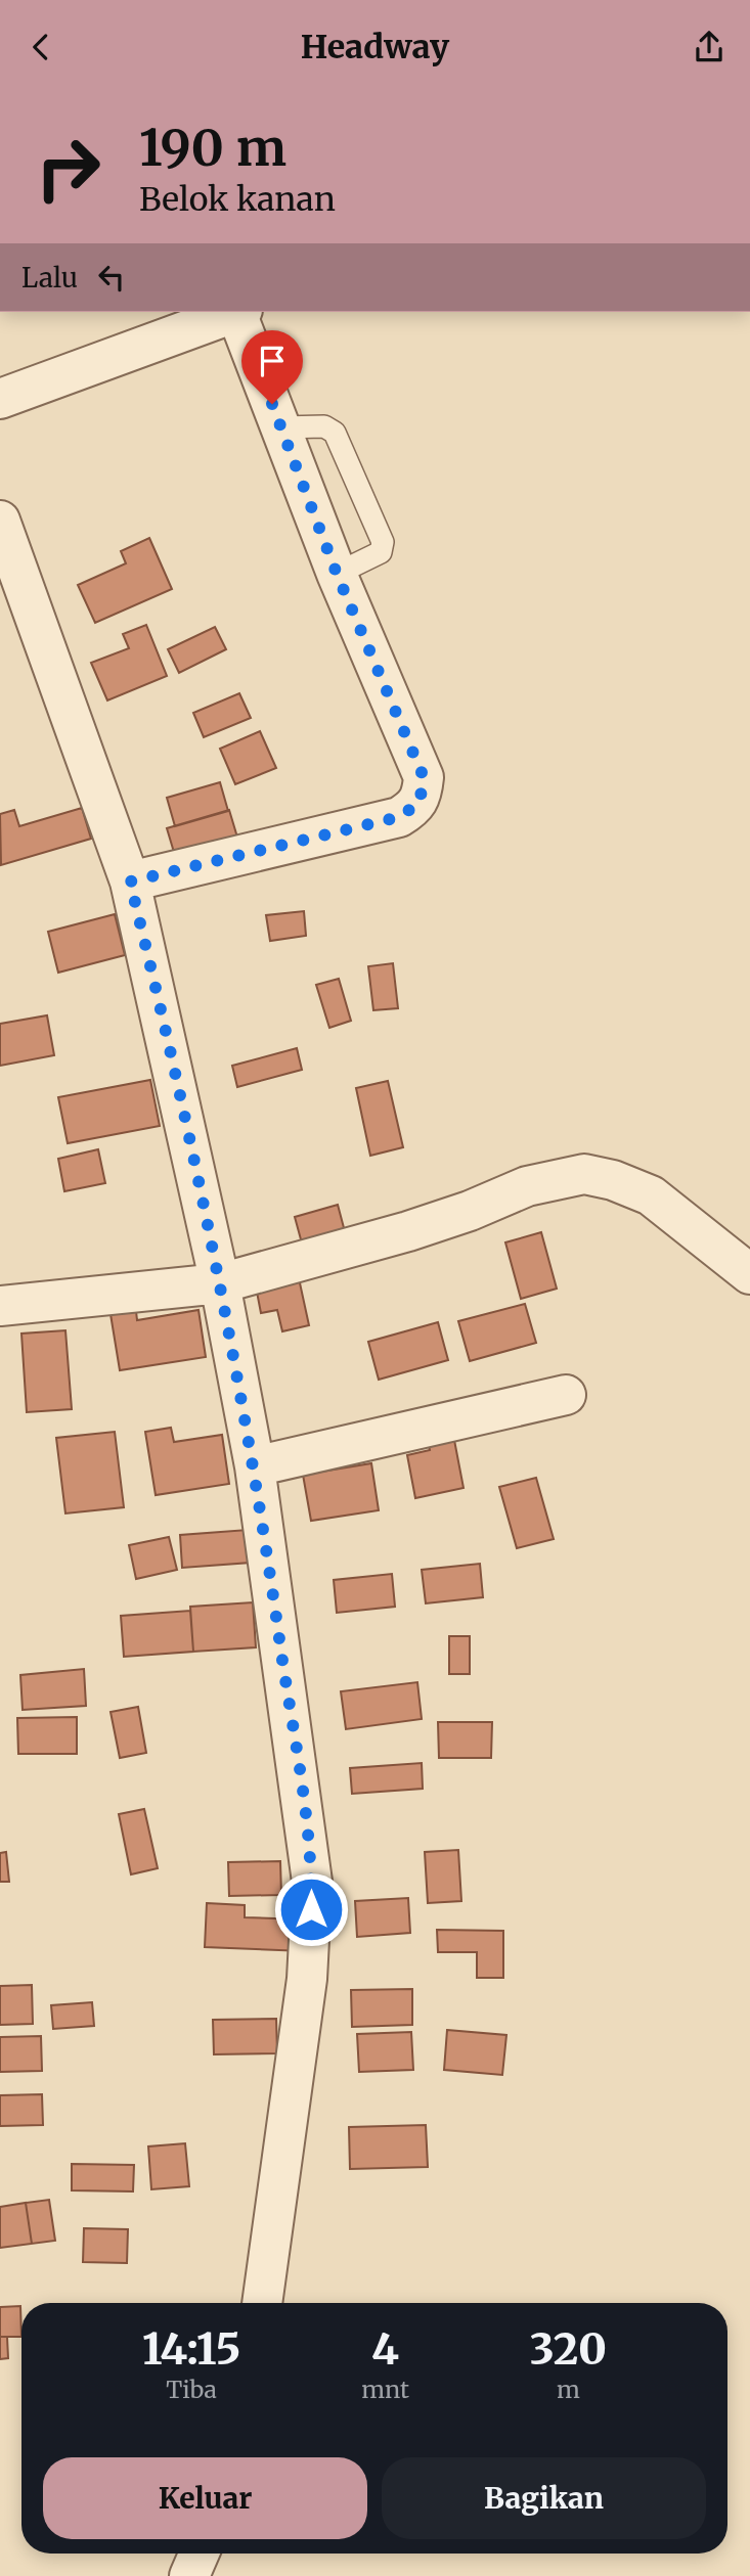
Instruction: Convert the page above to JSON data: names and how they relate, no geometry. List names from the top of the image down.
{
  "page": {
    "header": "Headway",
    "turn": ["190 m", "Belok kanan"],
    "then": "Lalu",
    "eta": [
      "14:15",
      "Tiba",
      "4",
      "mnt",
      "320",
      "m"
    ],
    "buttons": ["Keluar", "Bagikan"]
  }
}
